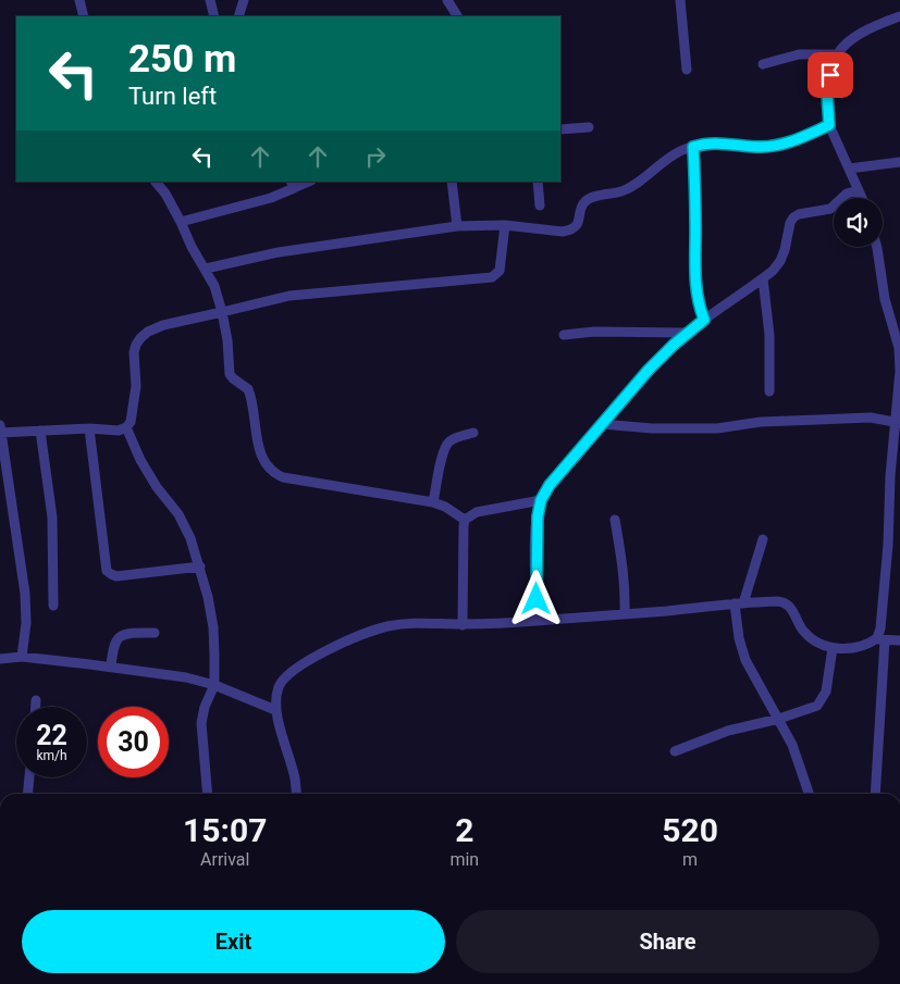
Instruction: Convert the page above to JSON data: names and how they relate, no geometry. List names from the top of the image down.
{
  "page": {
    "turn": ["250 m", "Turn left"],
    "speed": "22 km/h",
    "limit": "30",
    "eta": [
      "15:07",
      "Arrival",
      "2",
      "min",
      "520",
      "m"
    ],
    "buttons": ["Exit", "Share"]
  }
}
